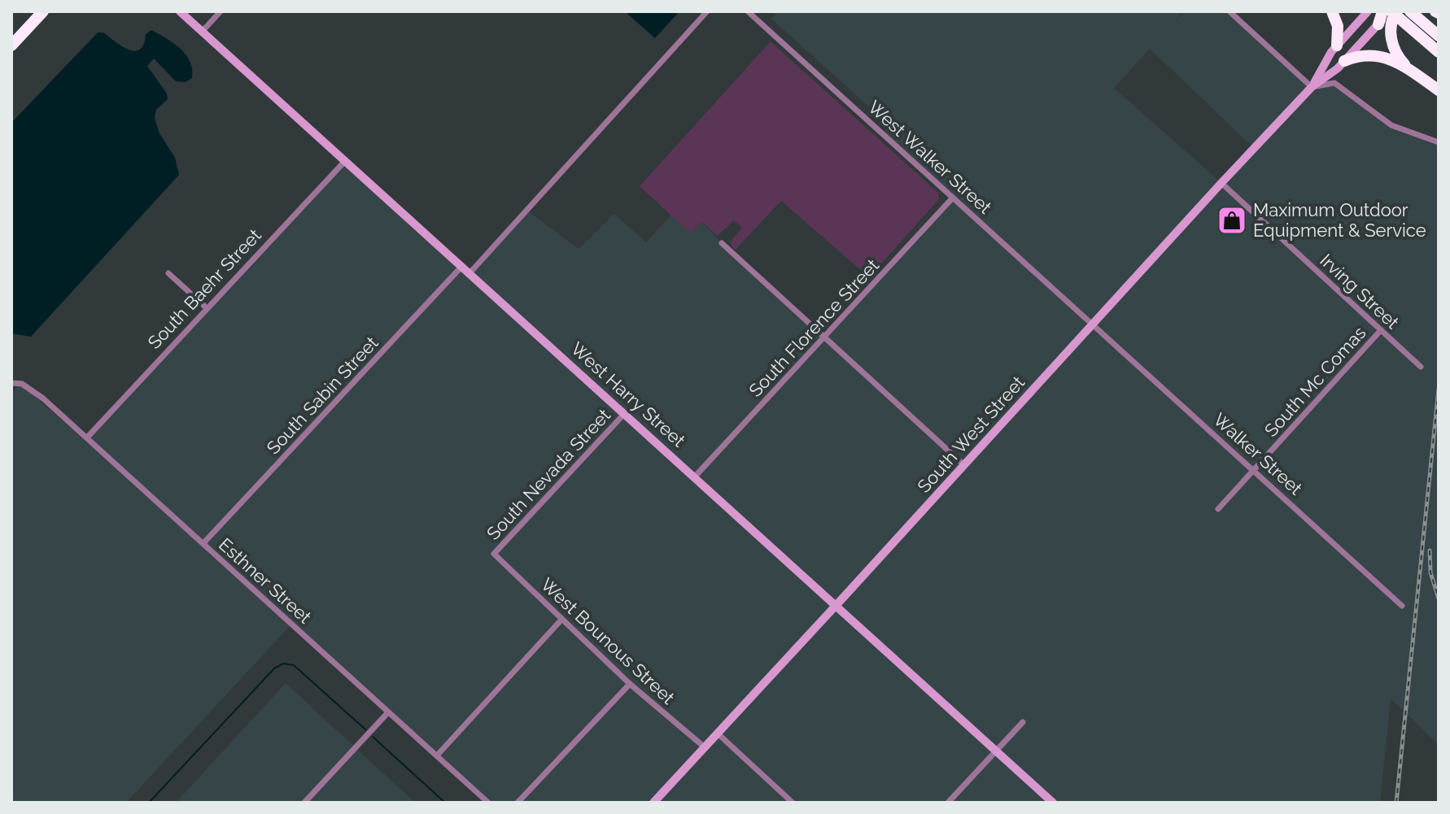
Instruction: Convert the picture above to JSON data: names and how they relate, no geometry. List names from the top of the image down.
{
  "streets": {
    "street": [
      "West Walker Street",
      "South Baehr Street",
      "Irving Street",
      "South Florence Street",
      "South Mc Comas",
      "West Harry Street",
      "South Sabin Street",
      "South West Street",
      "Walker Street",
      "South Nevada Street",
      "Esthner Street",
      "West Bounous Street"
    ]
  },
  "crossings": [
    ["West Walker Street", "South Florence Street"],
    ["West Walker Street", "South West Street"],
    ["West Walker Street", "Walker Street"],
    ["South Baehr Street", "West Harry Street"],
    ["South Baehr Street", "Esthner Street"],
    ["Irving Street", "South Mc Comas"],
    ["Irving Street", "South West Street"],
    ["South Florence Street", "West Harry Street"],
    ["South Mc Comas", "Walker Street"],
    ["West Harry Street", "South Sabin Street"],
    ["West Harry Street", "South West Street"],
    ["West Harry Street", "South Nevada Street"],
    ["South Sabin Street", "Esthner Street"],
    ["South West Street", "Walker Street"],
    ["South West Street", "West Bounous Street"],
    ["South Nevada Street", "West Bounous Street"]
  ],
  "places": {
    "shop": ["Maximum Outdoor Equipment & Service"]
  }
}
